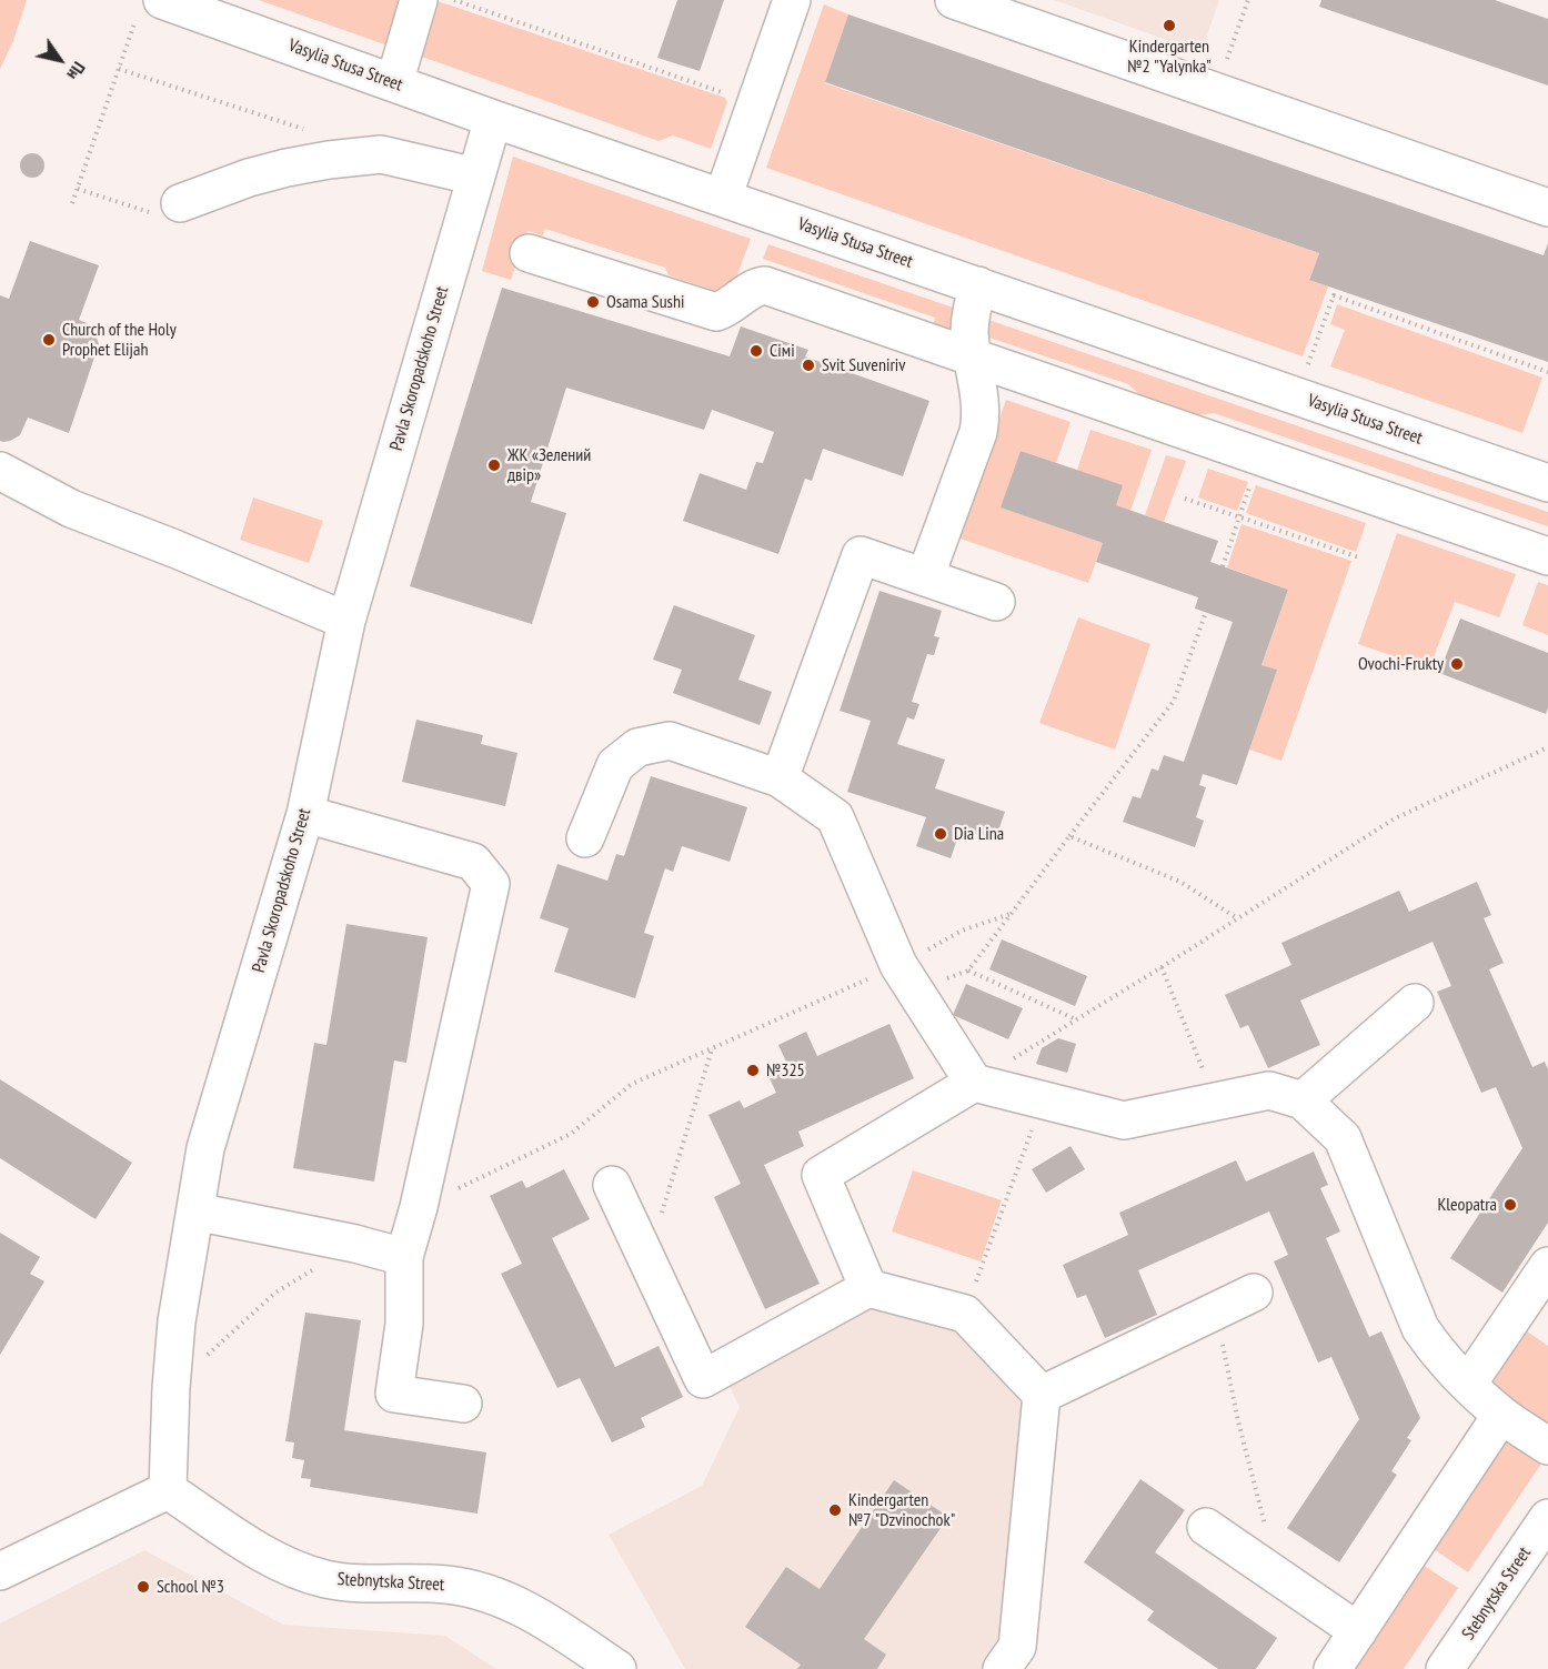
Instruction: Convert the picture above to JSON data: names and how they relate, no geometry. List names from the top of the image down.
{
  "streets": {
    "street": ["Vasylia Stusa Street", "Pavla Skoropadskoho Street", "Stebnytska Street"]
  },
  "crossings": [
    ["Vasylia Stusa Street", "Pavla Skoropadskoho Street"],
    ["Pavla Skoropadskoho Street", "Stebnytska Street"]
  ],
  "places": [
    "Kindergarten №2 \"Yalynka\"",
    "Osama Sushi",
    "Church of the Holy Prophet Elijah",
    "Сімі",
    "Svit Suveniriv",
    "ЖК «Зелений двір»",
    "Ovochi-Frukty",
    "Dia Lina",
    "№325",
    "Kleopatra",
    "Kindergarten №7 \"Dzvinochok\"",
    "School №3"
  ],
  "north": "bottom right"
}
